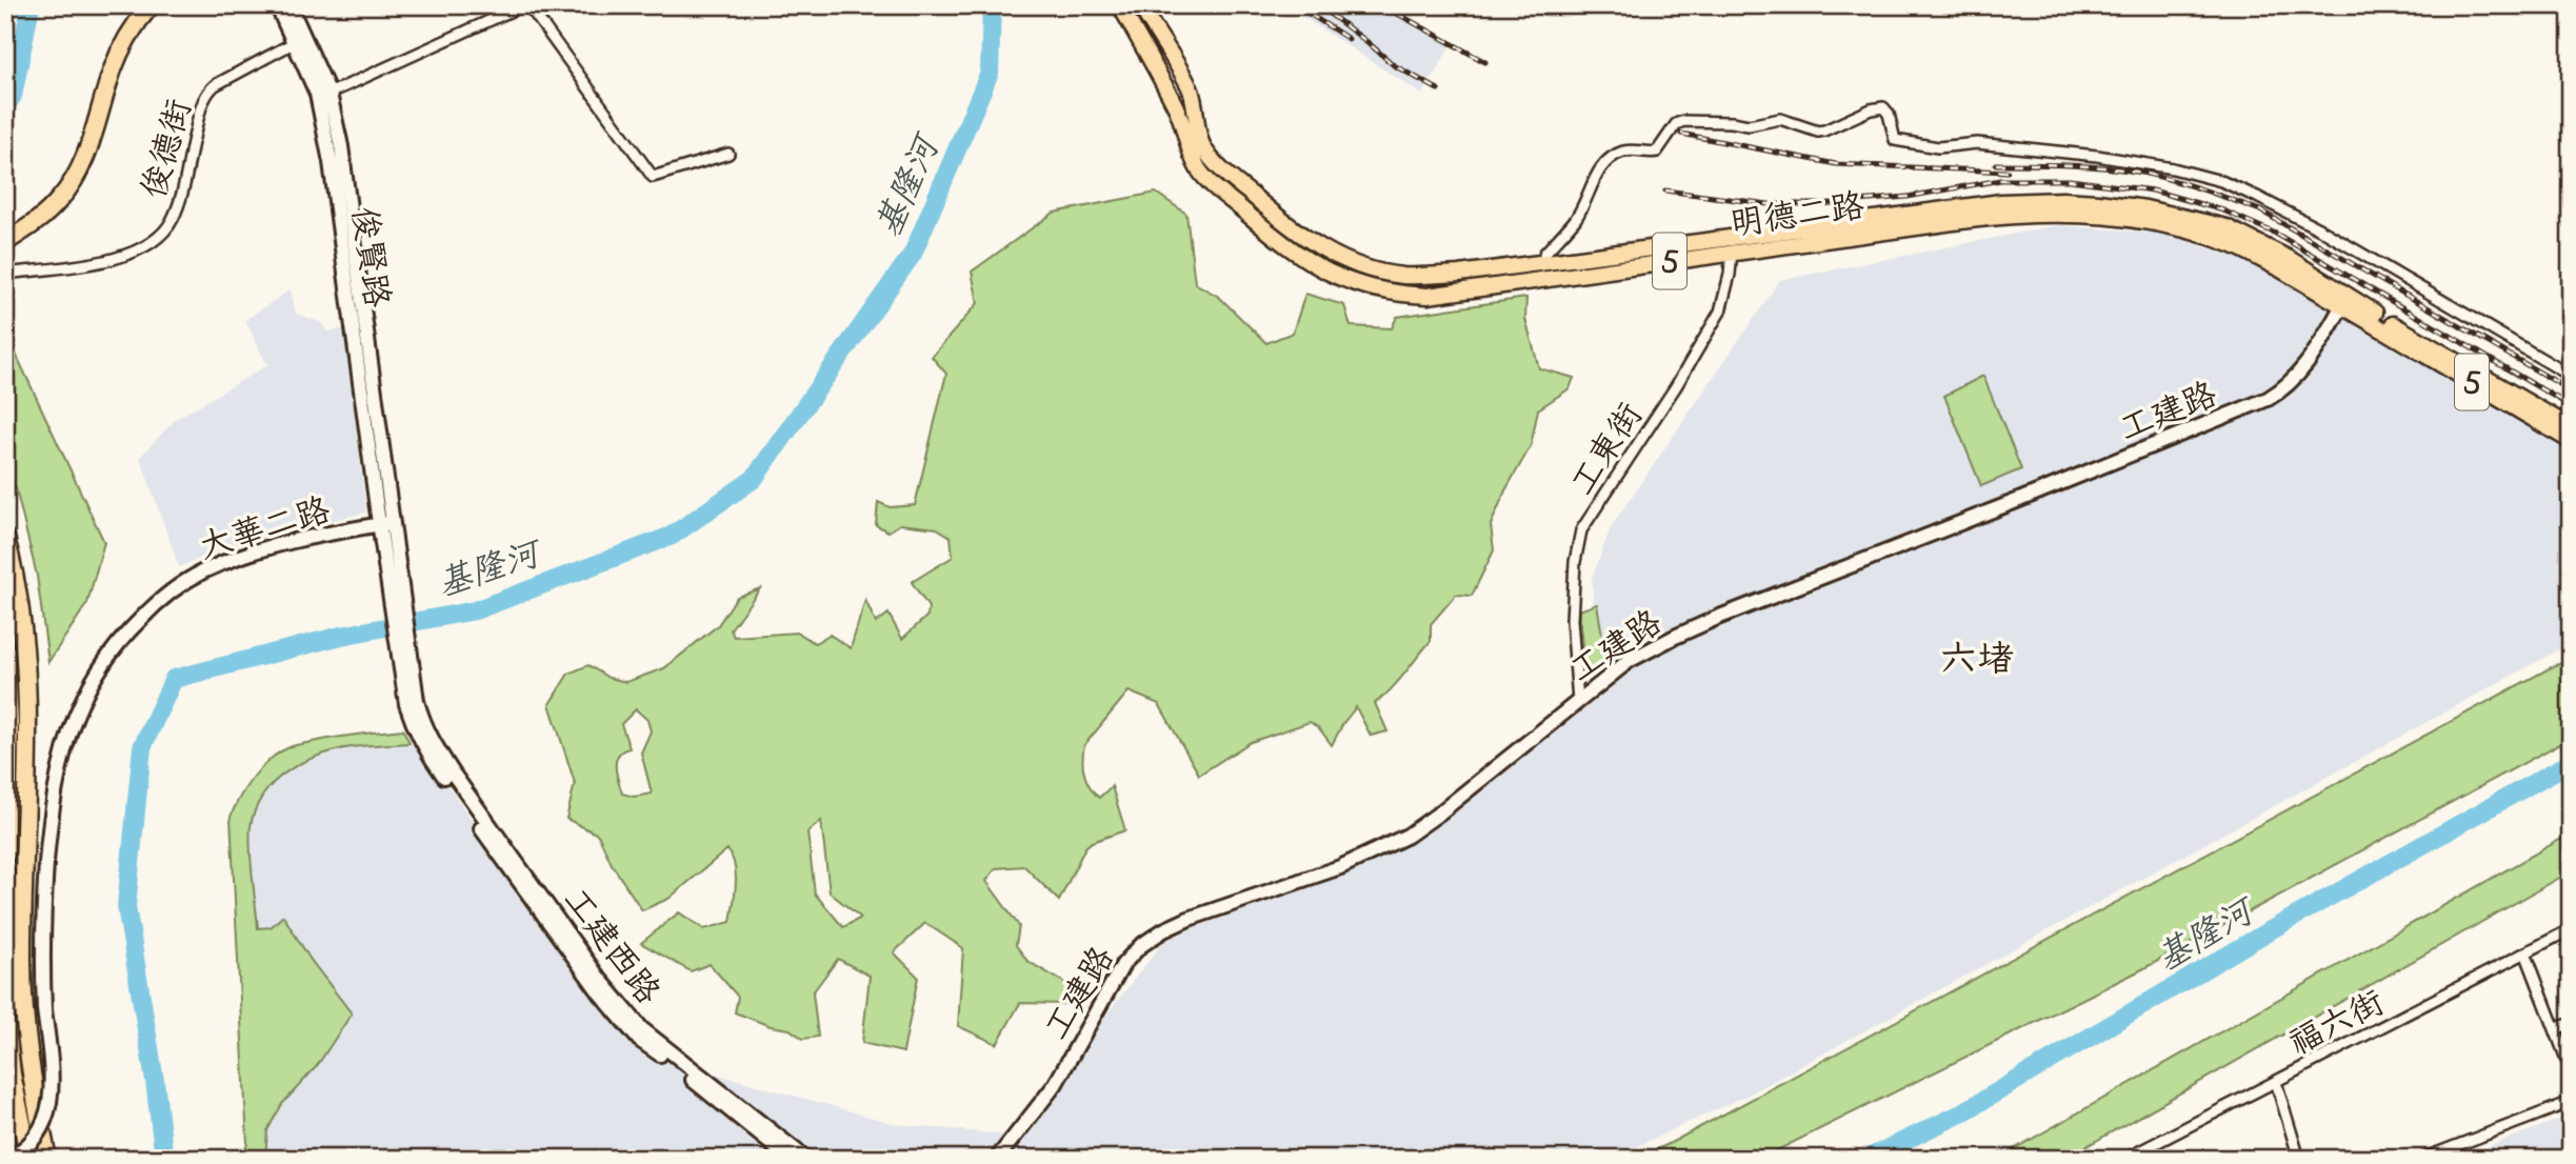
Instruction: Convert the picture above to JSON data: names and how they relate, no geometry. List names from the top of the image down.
{
  "streets": {
    "main road": ["明德二路", "5"],
    "street": [
      "俊德街",
      "俊賢路",
      "工建路",
      "工東街",
      "大華二路",
      "工建西路",
      "福六街"
    ]
  },
  "crossings": [
    ["俊德街", "俊賢路"],
    ["明德二路", "工建路"],
    ["明德二路", "工東街"],
    ["俊賢路", "大華二路"],
    ["俊賢路", "工建西路"],
    ["工建路", "工東街"]
  ],
  "districts": ["六堵"],
  "water": ["基隆河"]
}
